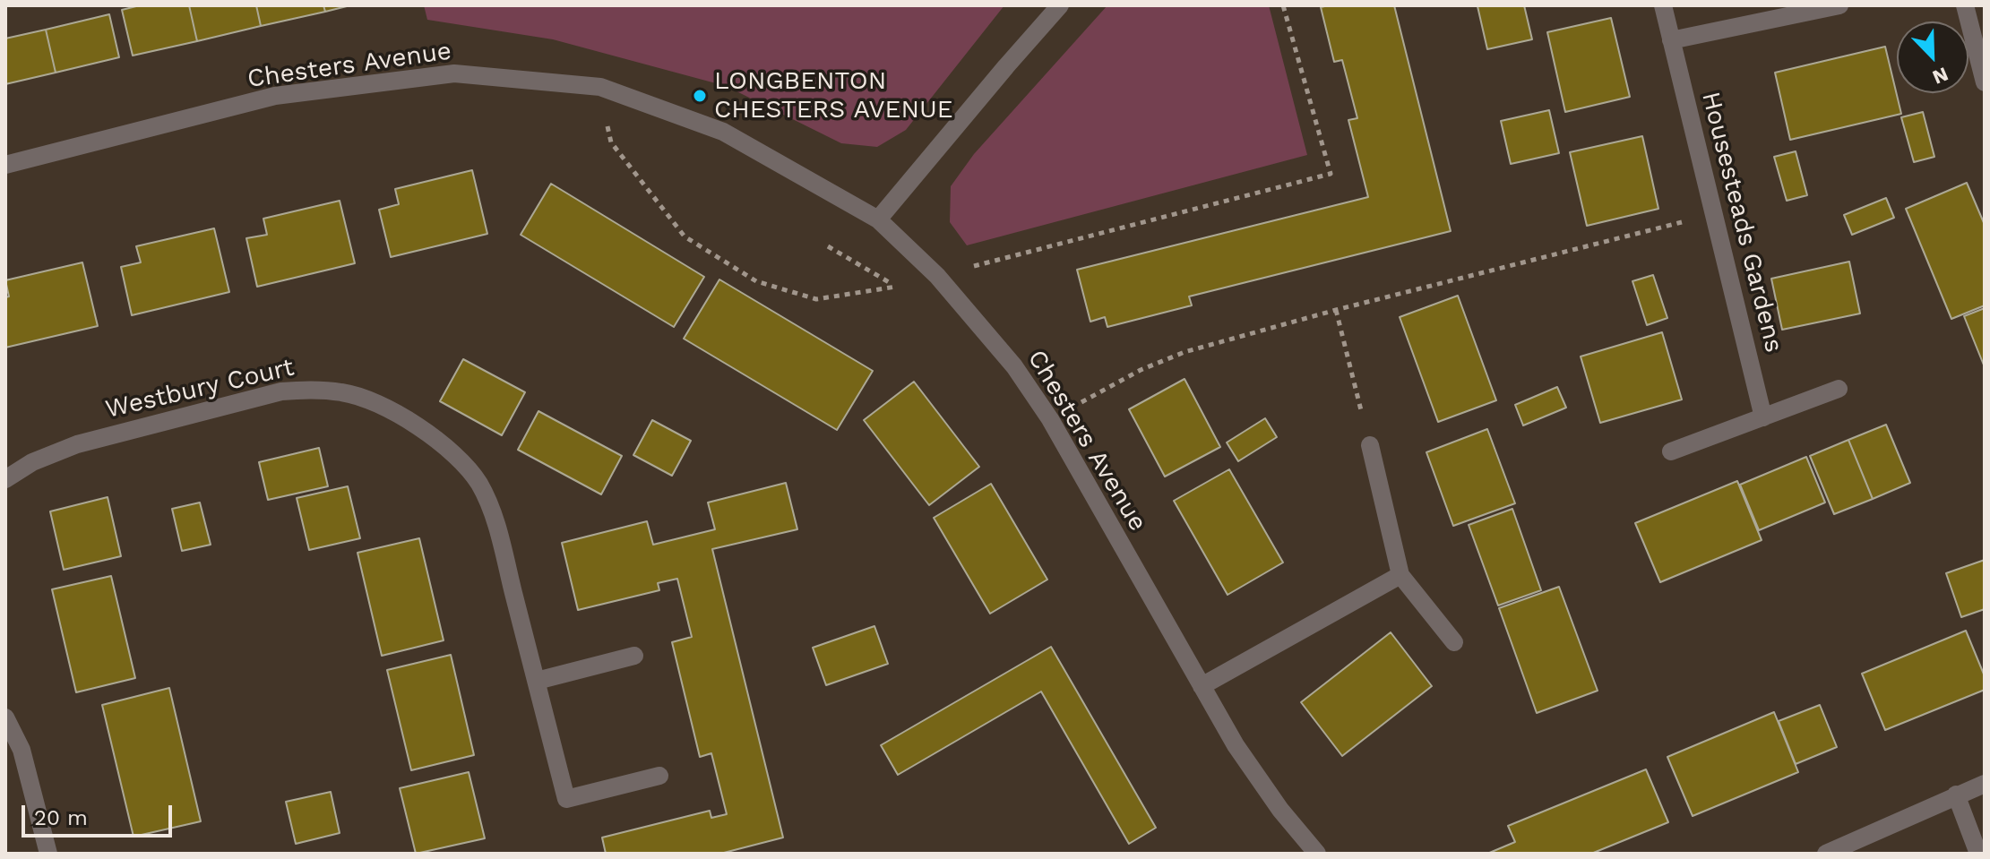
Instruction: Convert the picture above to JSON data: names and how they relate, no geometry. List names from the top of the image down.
{
  "streets": {
    "street": ["Chesters Avenue", "Housesteads Gardens", "Westbury Court"]
  },
  "places": ["LONGBENTON CHESTERS AVENUE"],
  "scale_bar": "20 m",
  "north": "bottom right"
}
